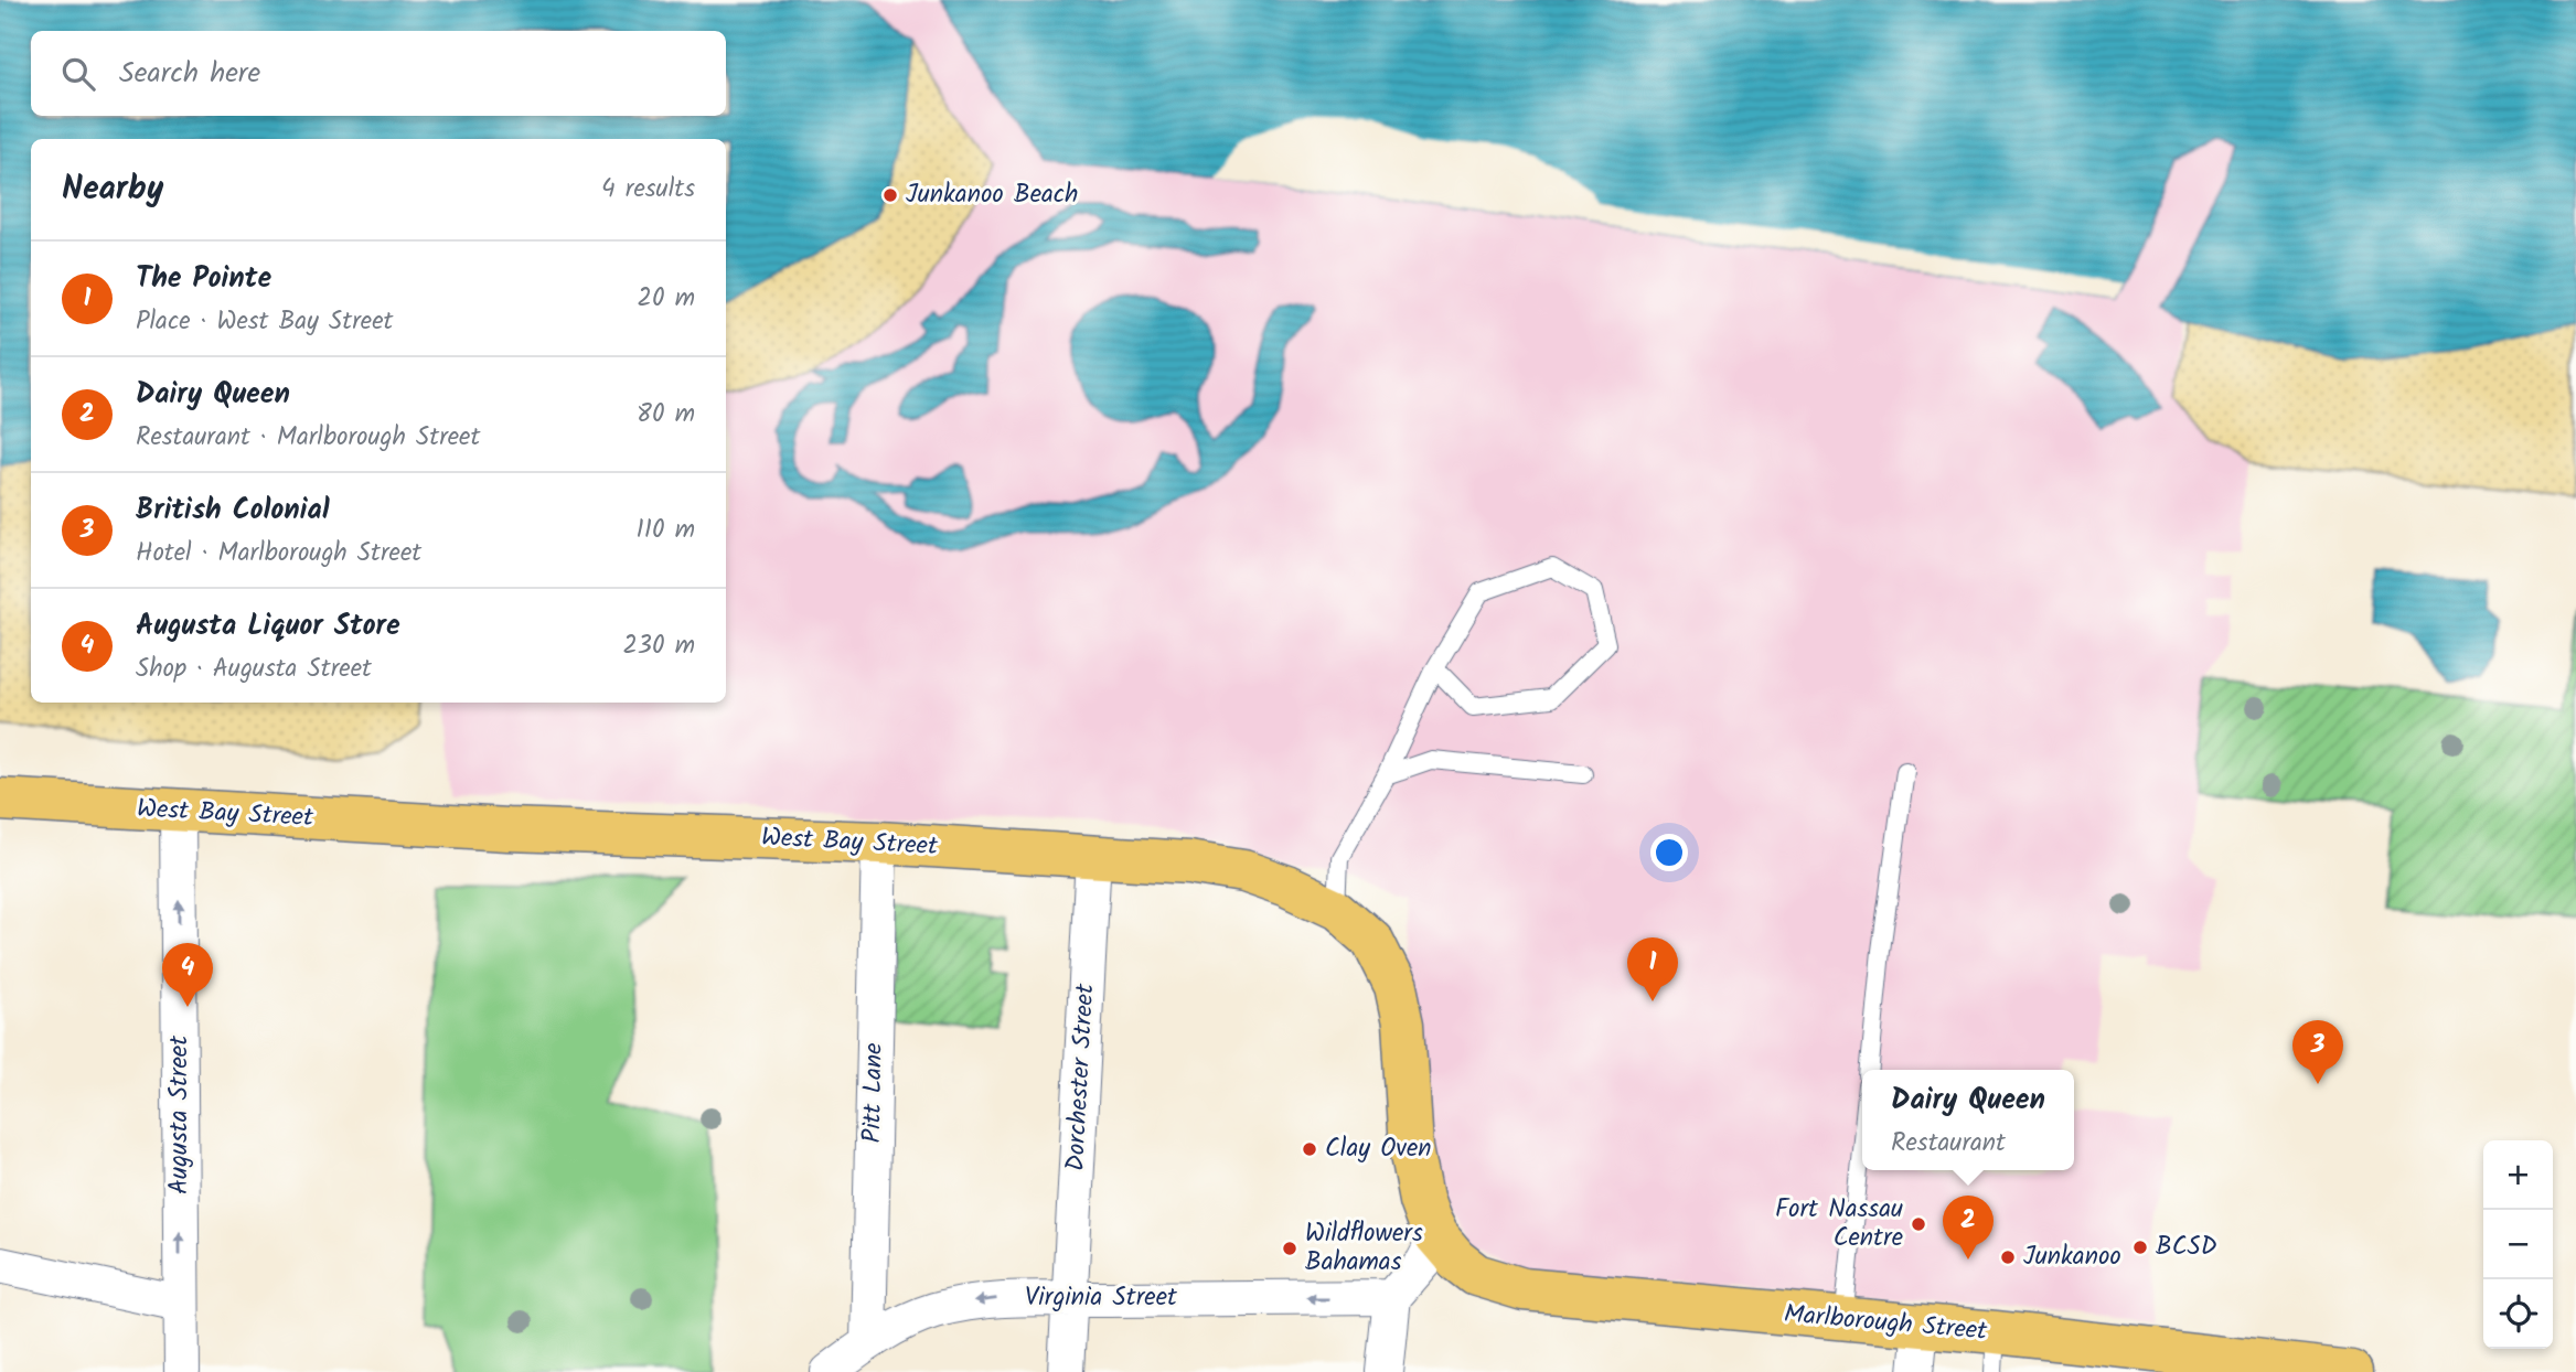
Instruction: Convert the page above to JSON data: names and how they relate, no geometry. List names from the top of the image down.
{
  "streets": {
    "highway": ["West Bay Street", "Marlborough Street"],
    "street": [
      "Dorchester Street",
      "Pitt Lane",
      "Augusta Street",
      "Virginia Street"
    ]
  },
  "crossings": [
    ["West Bay Street", "Dorchester Street"],
    ["West Bay Street", "Pitt Lane"],
    ["West Bay Street", "Augusta Street"],
    ["West Bay Street", "Marlborough Street"],
    ["Dorchester Street", "Virginia Street"],
    ["Pitt Lane", "Virginia Street"]
  ],
  "one_way": ["Augusta Street", "Virginia Street"],
  "places": [
    "Junkanoo Beach",
    "Clay Oven",
    "Fort Nassau Centre",
    "BCSD",
    "Wildflowers Bahamas",
    "Junkanoo"
  ],
  "page": {
    "search": "Search here",
    "heading": ["Nearby", "4 results"],
    "list": [
      {
        "mark": "1",
        "name": "The Pointe",
        "note": "Place · West Bay Street",
        "value": "20 m"
      },
      {
        "mark": "2",
        "name": "Dairy Queen",
        "note": "Restaurant · Marlborough Street",
        "value": "80 m"
      },
      {
        "mark": "3",
        "name": "British Colonial",
        "note": "Hotel · Marlborough Street",
        "value": "110 m"
      },
      {
        "mark": "4",
        "name": "Augusta Liquor Store",
        "note": "Shop · Augusta Street",
        "value": "230 m"
      }
    ],
    "pins": [
      "1",
      "4",
      "3",
      "2"
    ],
    "popup": ["Dairy Queen", "Restaurant"],
    "map_buttons": ["+", "−"]
  }
}
